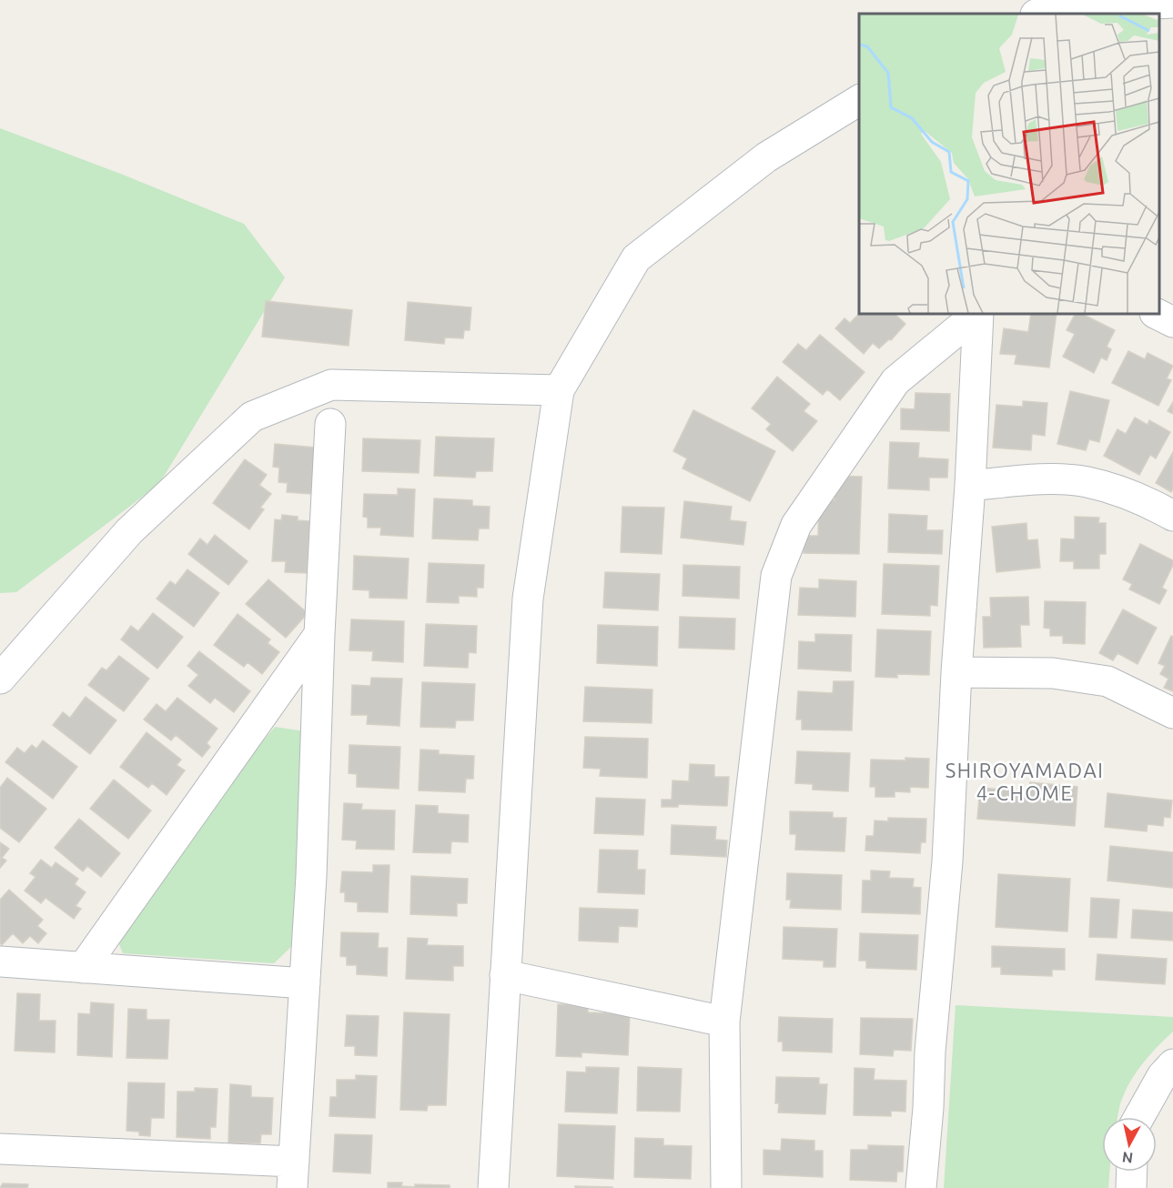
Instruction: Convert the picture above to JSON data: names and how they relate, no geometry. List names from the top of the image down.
{
  "districts": ["SHIROYAMADAI 4-CHOME"],
  "north": "bottom"
}
